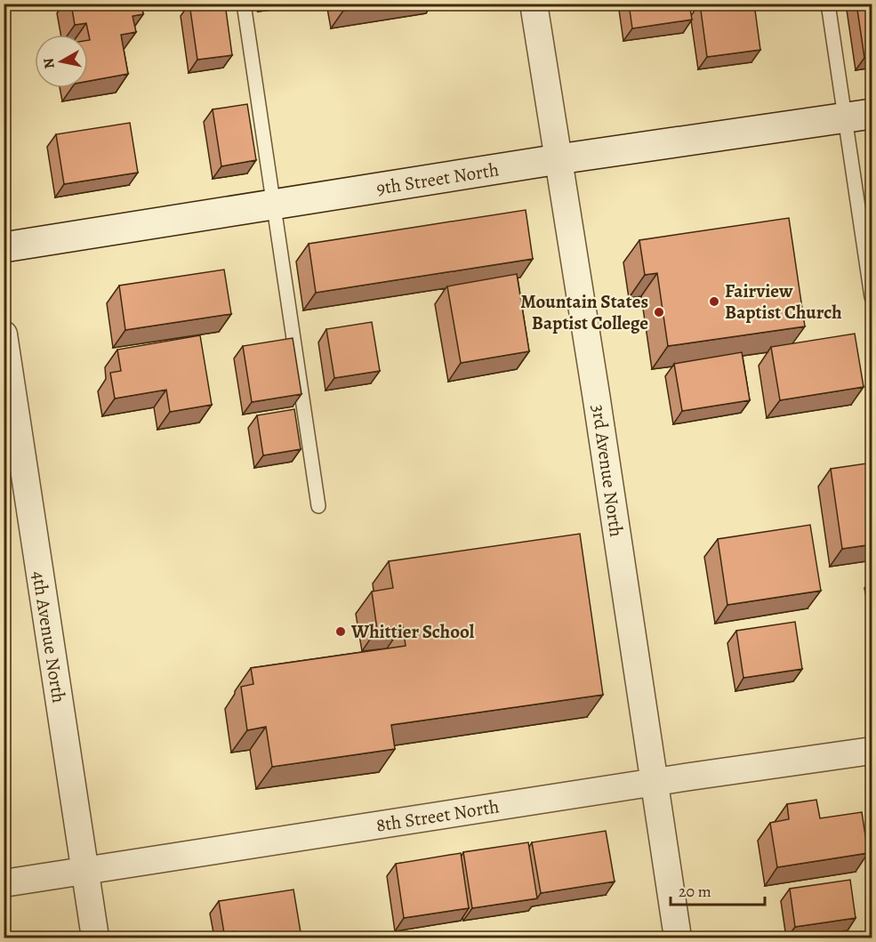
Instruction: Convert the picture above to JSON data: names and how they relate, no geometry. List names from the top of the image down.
{
  "streets": {
    "main road": ["9th Street North"],
    "street": ["3rd Avenue North", "4th Avenue North", "8th Street North"]
  },
  "crossings": [
    ["9th Street North", "3rd Avenue North"],
    ["3rd Avenue North", "8th Street North"],
    ["4th Avenue North", "8th Street North"]
  ],
  "places": ["Fairview Baptist Church", "Mountain States Baptist College", "Whittier School"],
  "scale_bar": "20 m",
  "north": "left"
}
